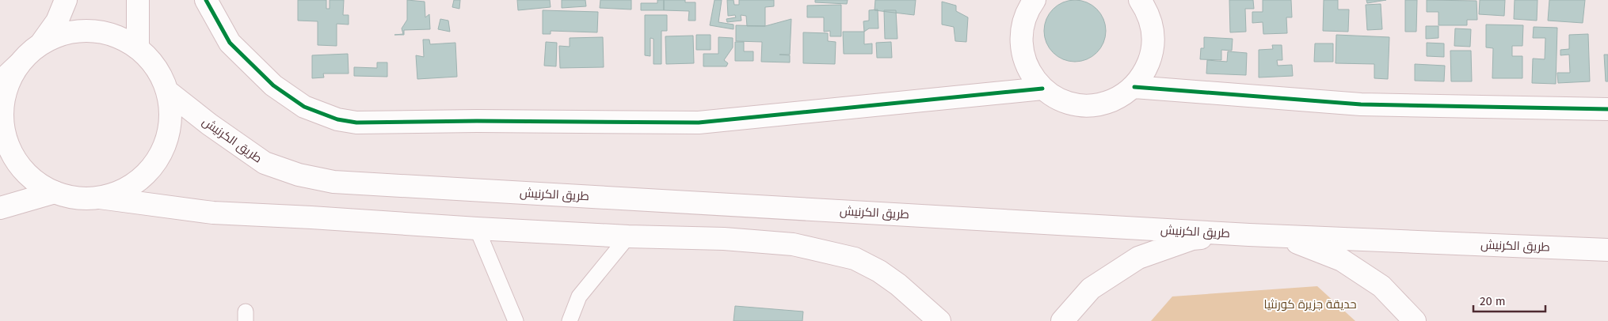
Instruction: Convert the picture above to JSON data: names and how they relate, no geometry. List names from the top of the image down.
{
  "streets": {
    "main road": ["طريق الكرنيش"]
  },
  "parks": ["حديقة جزيرة كورنثيا"],
  "scale_bar": "20 m"
}
